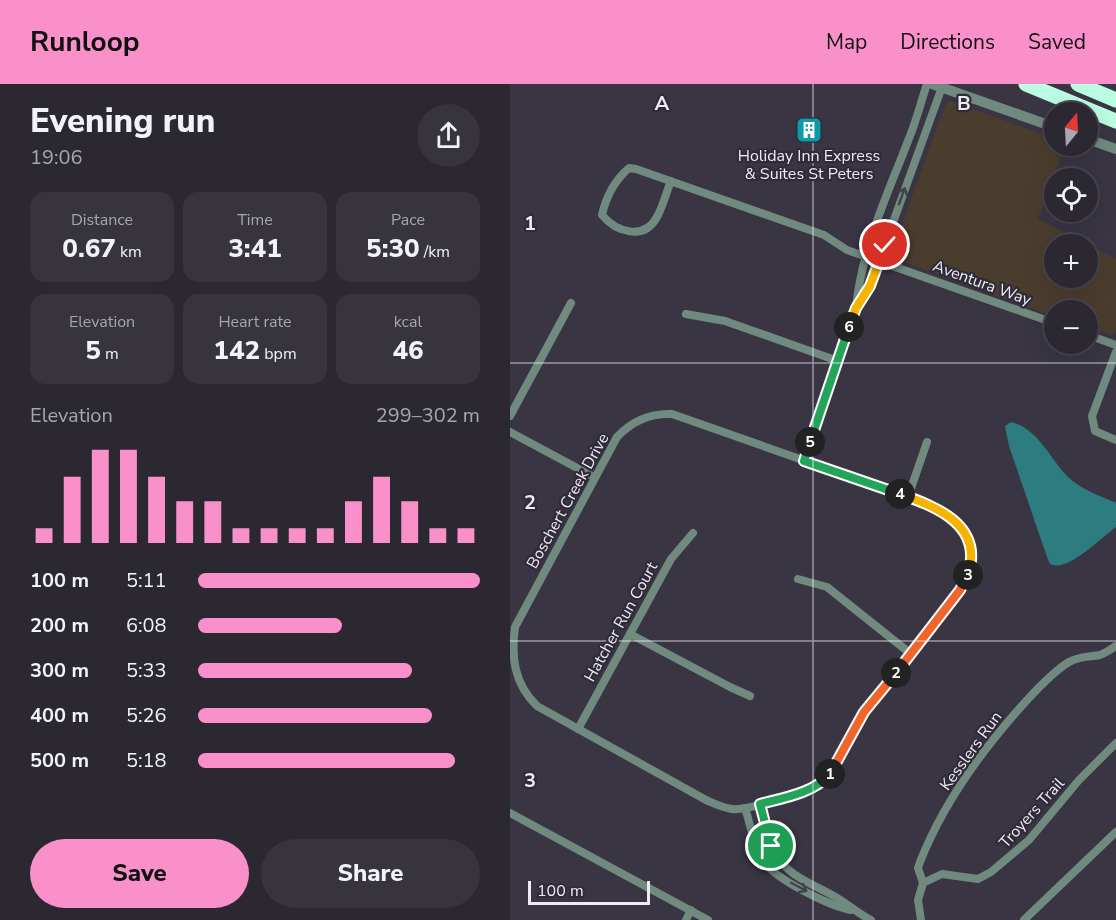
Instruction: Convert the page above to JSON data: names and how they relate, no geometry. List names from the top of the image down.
{
  "streets": {
    "street": [
      "Aventura Way",
      "Boschert Creek Drive",
      "Hatcher Run Court",
      "Kesslers Run",
      "Troyers Trail"
    ]
  },
  "crossings": [
    ["Boschert Creek Drive", "Hatcher Run Court"],
    ["Kesslers Run", "Troyers Trail"]
  ],
  "places": {
    "building": ["Holiday Inn Express & Suites St Peters"]
  },
  "scale_bar": "100 m",
  "north": "top",
  "page": {
    "header": "Runloop",
    "nav": ["Map", "Directions", "Saved"],
    "heading": ["Evening run", "19:06"],
    "map_buttons": ["+", "−"],
    "stats": [
      ["Distance", "0.67 km"],
      ["Time", "3:41"],
      ["Pace", "5:30 /km"],
      ["Elevation", "5 m"],
      ["Heart rate", "142 bpm"],
      ["kcal", "46"]
    ],
    "pins": [
      "6",
      "5",
      "4",
      "3",
      "2",
      "1"
    ],
    "chart": ["Elevation", "299–302 m"],
    "list": [
      {
        "name": "100 m",
        "note": "5:11"
      },
      {
        "name": "200 m",
        "note": "6:08"
      },
      {
        "name": "300 m",
        "note": "5:33"
      },
      {
        "name": "400 m",
        "note": "5:26"
      },
      {
        "name": "500 m",
        "note": "5:18"
      }
    ],
    "buttons": ["Save", "Share"],
    "scale": "100 m"
  },
  "grid": {
    "columns": ["A", "B"],
    "rows": ["1", "2", "3"]
  }
}
